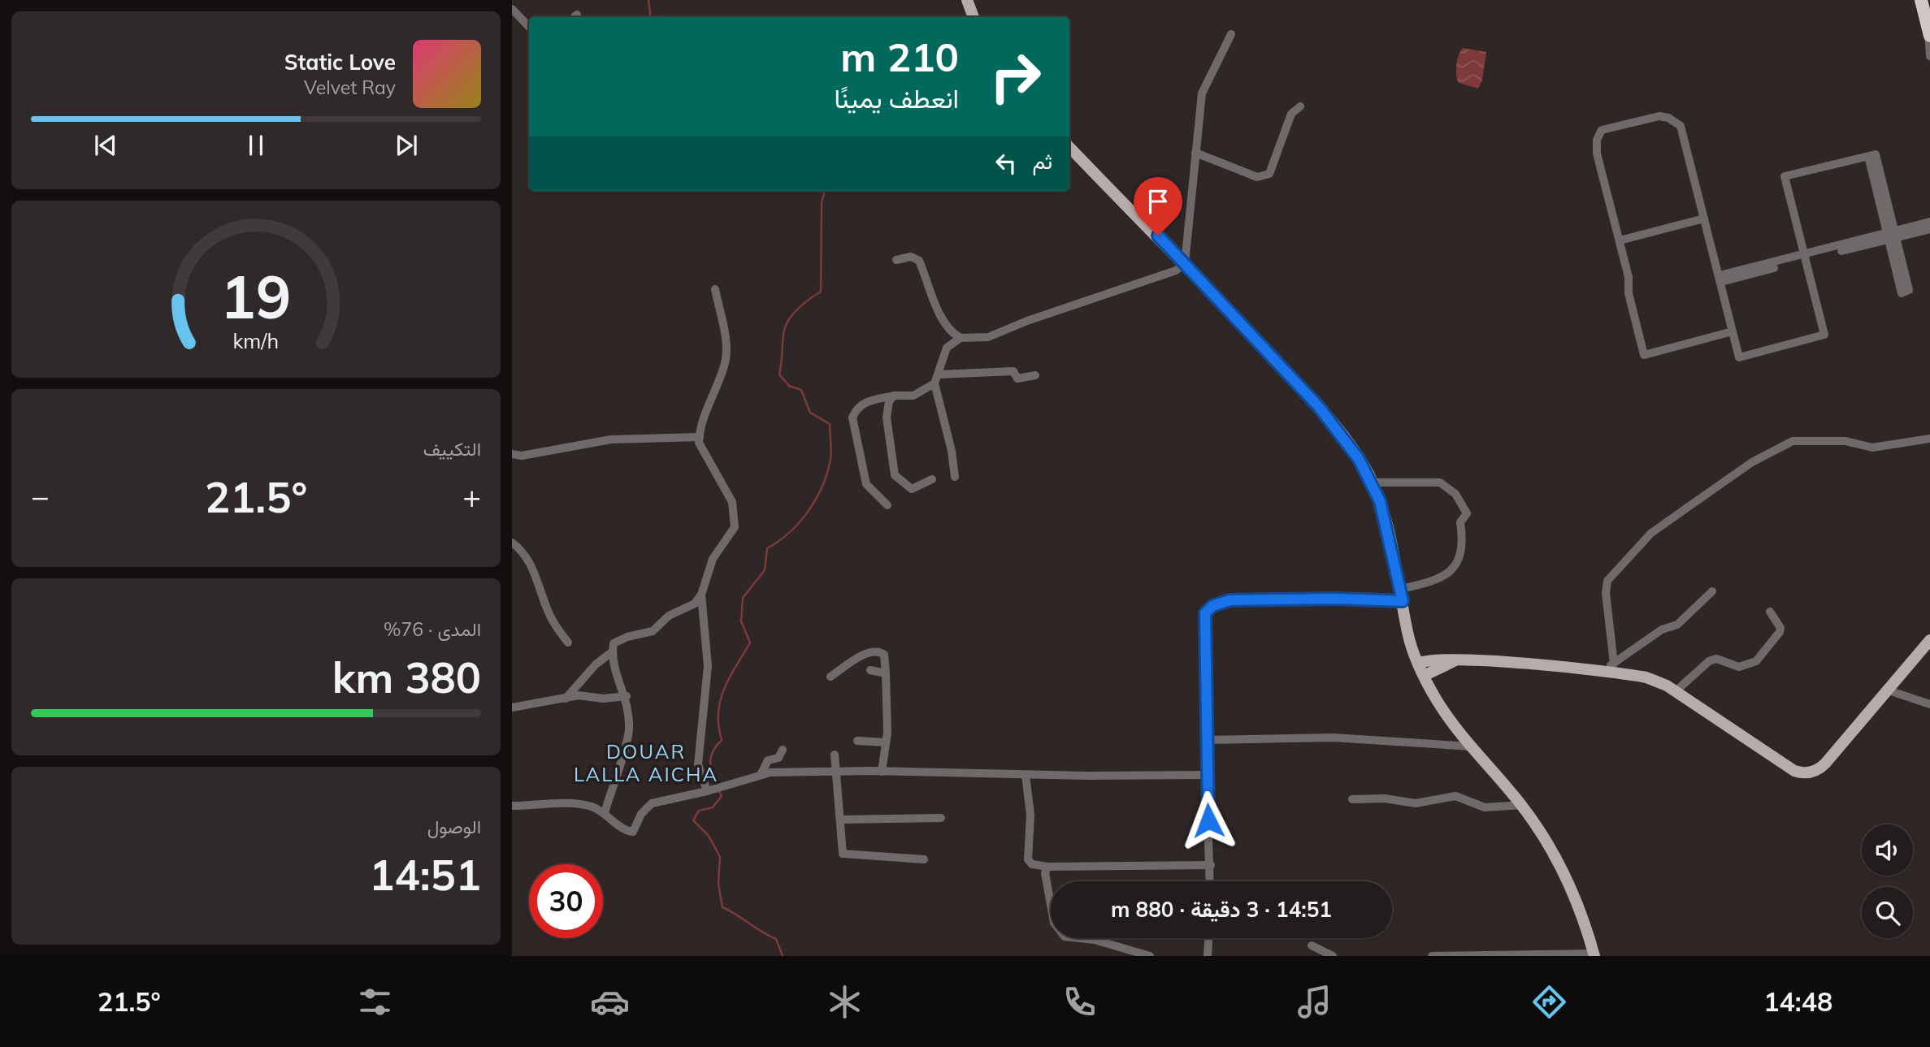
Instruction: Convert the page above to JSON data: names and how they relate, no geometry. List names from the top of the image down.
{
  "districts": ["DOUAR LALLA AICHA"],
  "page": {
    "turn": ["210 m", "انعطف يمينًا"],
    "song": ["Static Love", "Velvet Ray"],
    "then": "ثم",
    "tile": [
      "التكييف",
      ["المدى · 76%", "380 km"],
      ["الوصول", "14:51"]
    ],
    "heat": ["−", "21.5°", "+"],
    "limit": "30",
    "trip": "14:51 · 3 دقيقة · 880 m",
    "tabs": ["14:48", "21.5°"],
    "gauge": ["19", "km/h"]
  }
}
